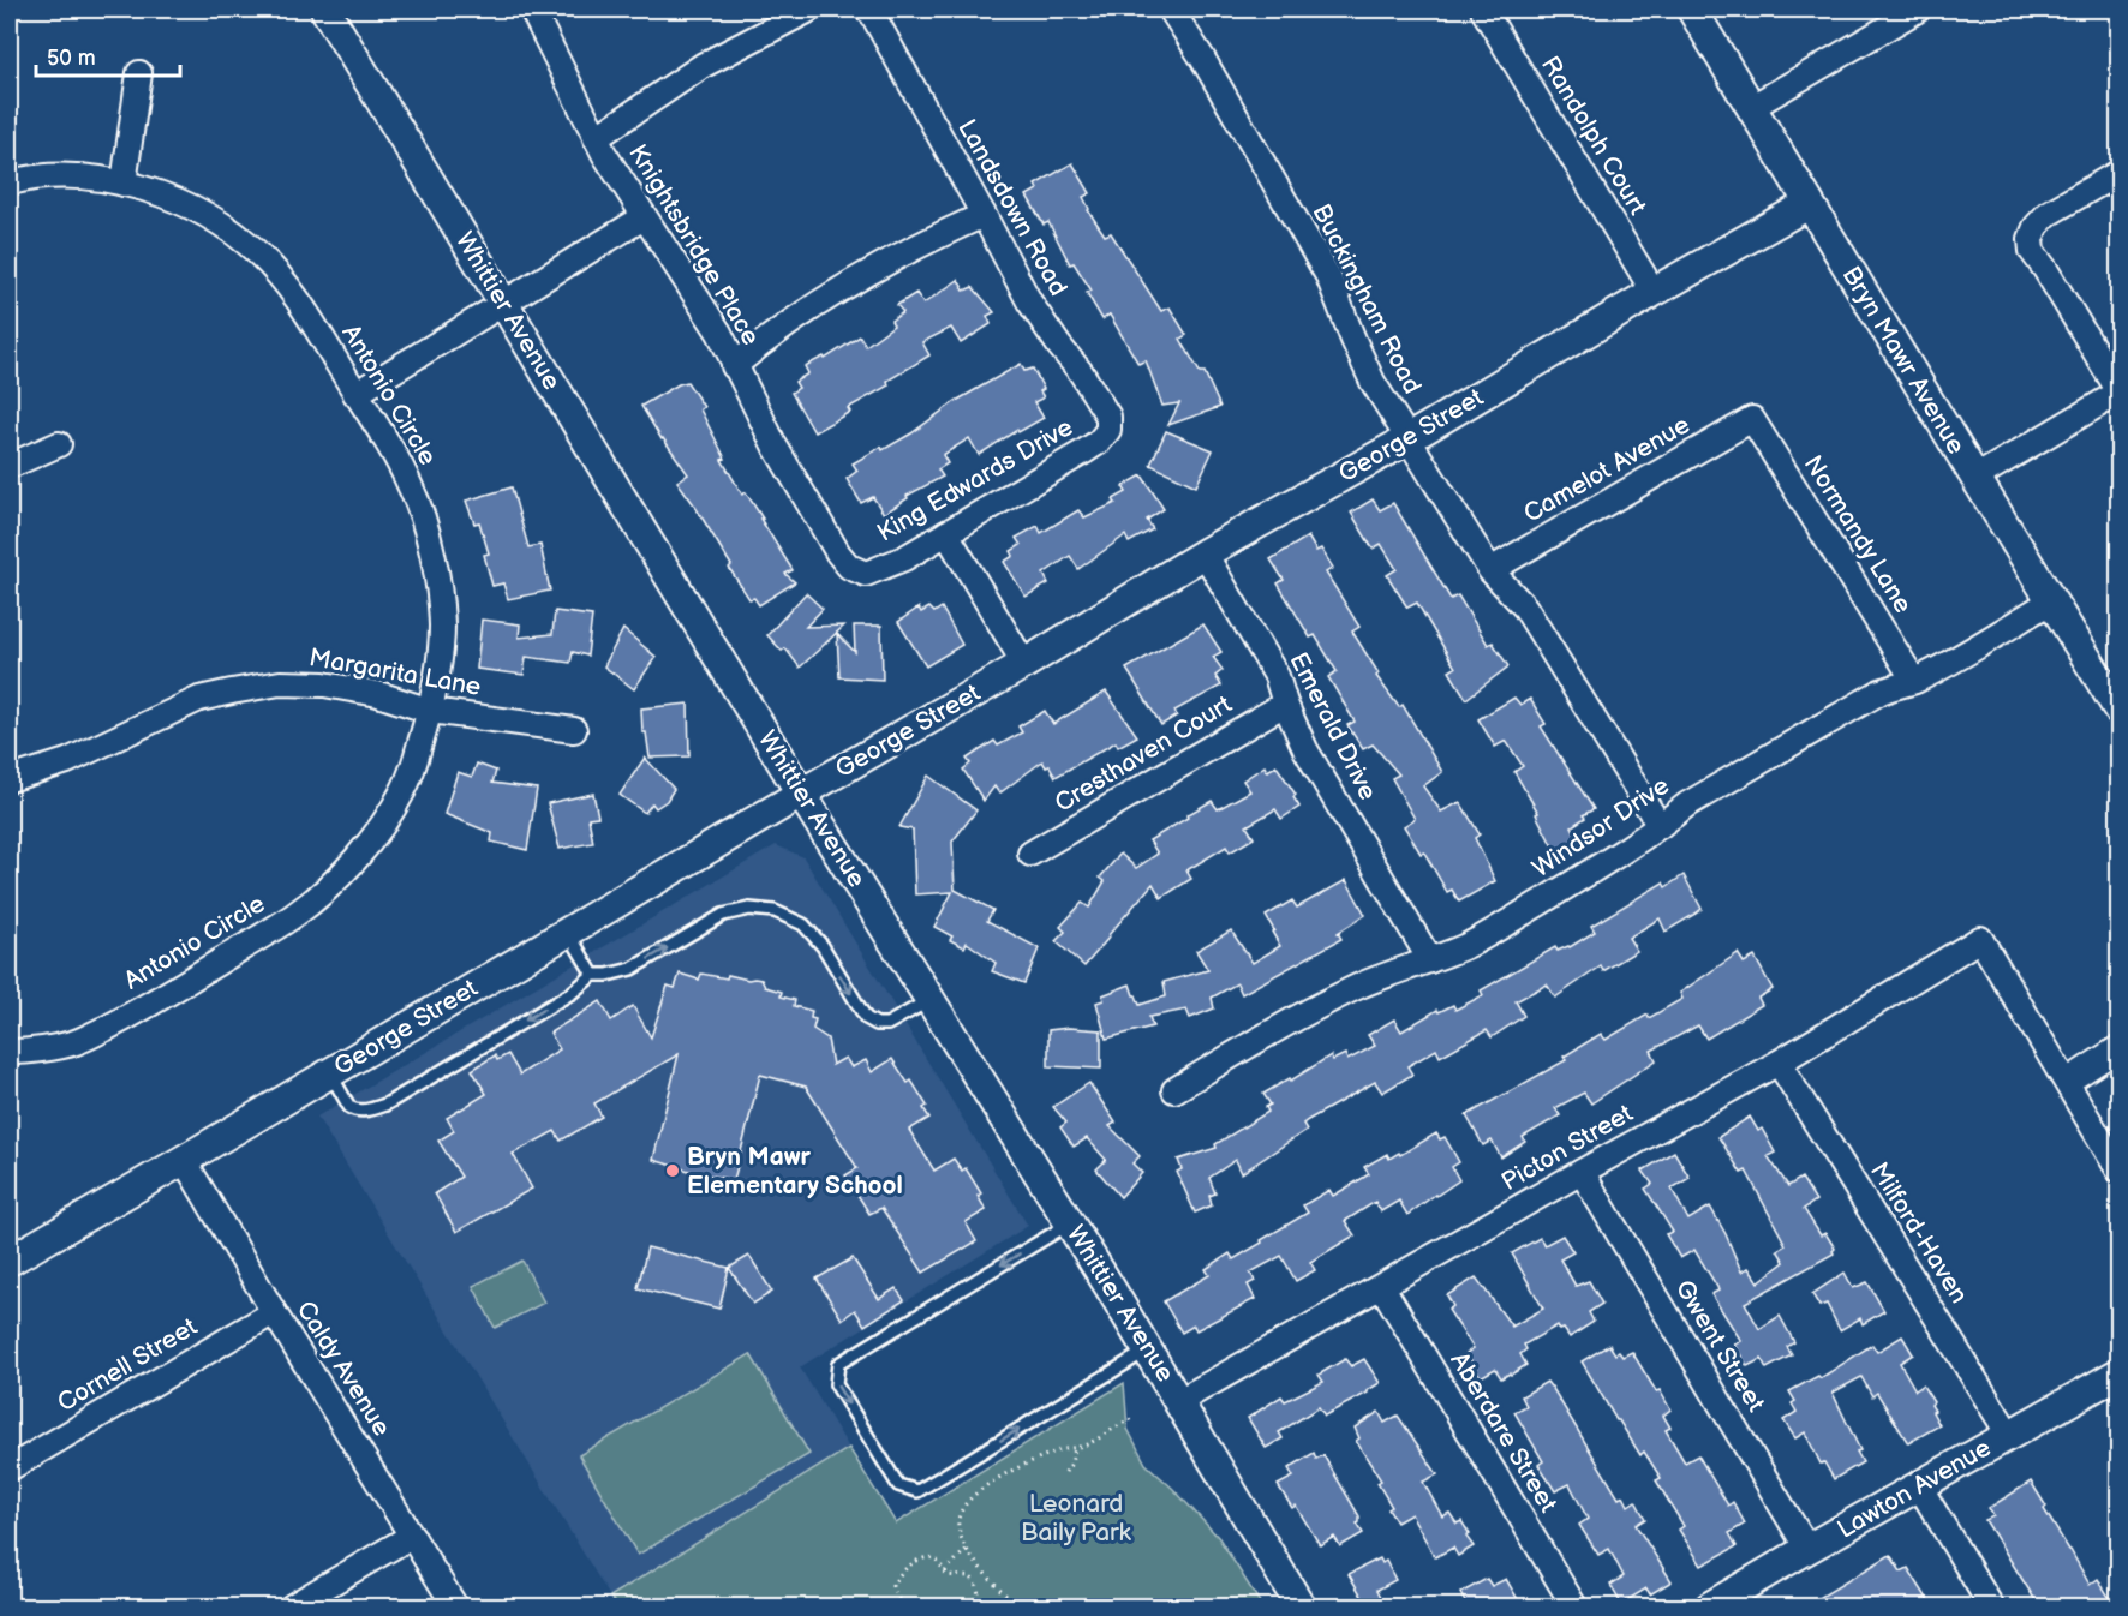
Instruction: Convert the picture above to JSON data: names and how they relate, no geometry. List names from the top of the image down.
{
  "streets": {
    "street": [
      "Randolph Court",
      "Landsdown Road",
      "Knightsbridge Place",
      "Buckingham Road",
      "Whittier Avenue",
      "Bryn Mawr Avenue",
      "Antonio Circle",
      "George Street",
      "Camelot Avenue",
      "King Edwards Drive",
      "Normandy Lane",
      "Margarita Lane",
      "Emerald Drive",
      "Cresthaven Court",
      "Windsor Drive",
      "Picton Street",
      "Milford-Haven",
      "Gwent Street",
      "Cornell Street",
      "Caldy Avenue",
      "Aberdare Street",
      "Lawton Avenue"
    ]
  },
  "crossings": [
    ["Randolph Court", "George Street"],
    ["Landsdown Road", "King Edwards Drive"],
    ["Knightsbridge Place", "King Edwards Drive"],
    ["Buckingham Road", "George Street"],
    ["Buckingham Road", "Camelot Avenue"],
    ["Buckingham Road", "Windsor Drive"],
    ["Whittier Avenue", "George Street"],
    ["Whittier Avenue", "Picton Street"],
    ["Bryn Mawr Avenue", "George Street"],
    ["Bryn Mawr Avenue", "Windsor Drive"],
    ["Antonio Circle", "Margarita Lane"],
    ["George Street", "Emerald Drive"],
    ["George Street", "Caldy Avenue"],
    ["Camelot Avenue", "Normandy Lane"],
    ["Normandy Lane", "Windsor Drive"],
    ["Emerald Drive", "Cresthaven Court"],
    ["Emerald Drive", "Windsor Drive"],
    ["Picton Street", "Milford-Haven"],
    ["Picton Street", "Gwent Street"],
    ["Picton Street", "Aberdare Street"],
    ["Milford-Haven", "Lawton Avenue"],
    ["Gwent Street", "Lawton Avenue"],
    ["Cornell Street", "Caldy Avenue"]
  ],
  "parks": ["Leonard Baily Park"],
  "places": ["Bryn Mawr Elementary School"],
  "scale_bar": "50 m"
}
